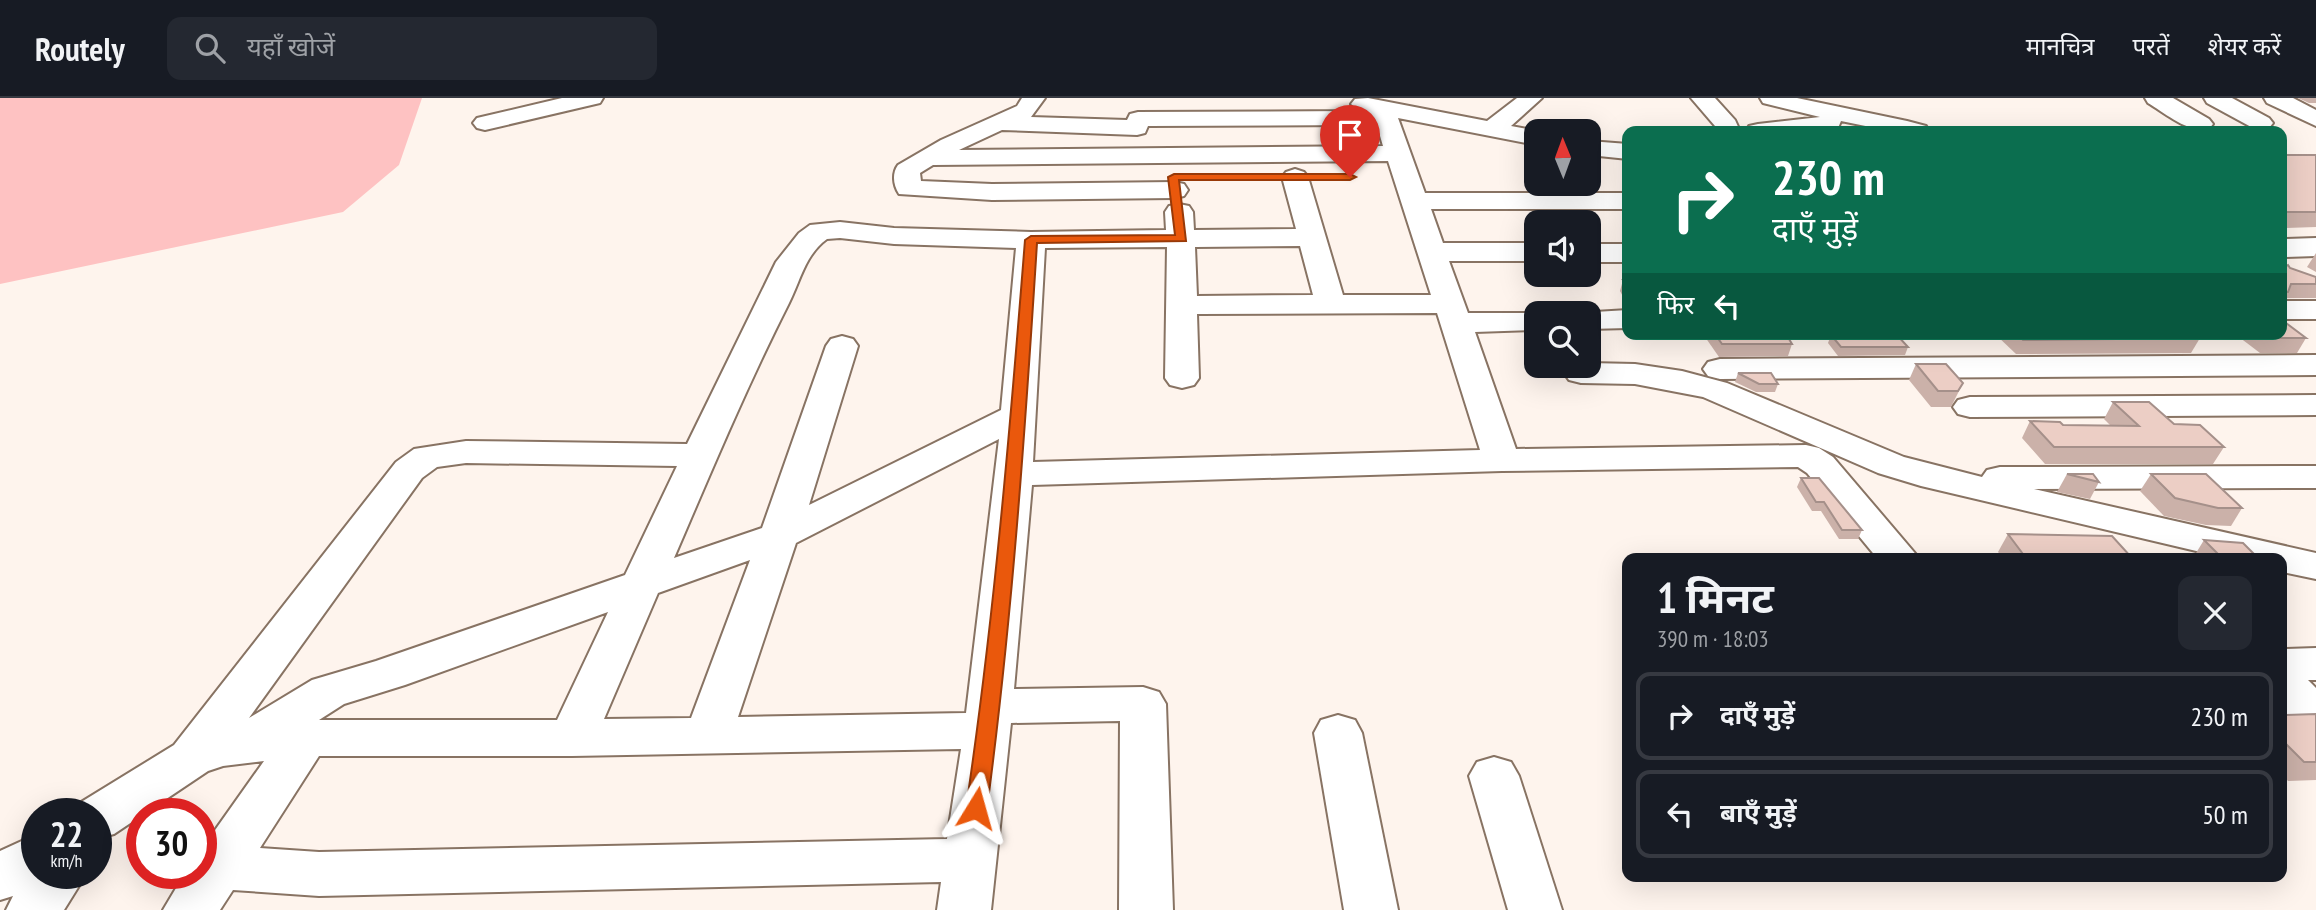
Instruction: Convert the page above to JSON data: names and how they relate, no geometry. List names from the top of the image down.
{
  "north": "top",
  "page": {
    "header": "Routely",
    "search": "यहाँ खोजें",
    "nav": ["मानचित्र", "परतें", "शेयर करें"],
    "turn": ["230 m", "दाएँ मुड़ें"],
    "then": "फिर",
    "heading": ["1 मिनट", "390 m · 18:03"],
    "list": [
      {
        "name": "दाएँ मुड़ें",
        "value": "230 m"
      },
      {
        "name": "बाएँ मुड़ें",
        "value": "50 m"
      }
    ],
    "speed": "22 km/h",
    "limit": "30"
  }
}
